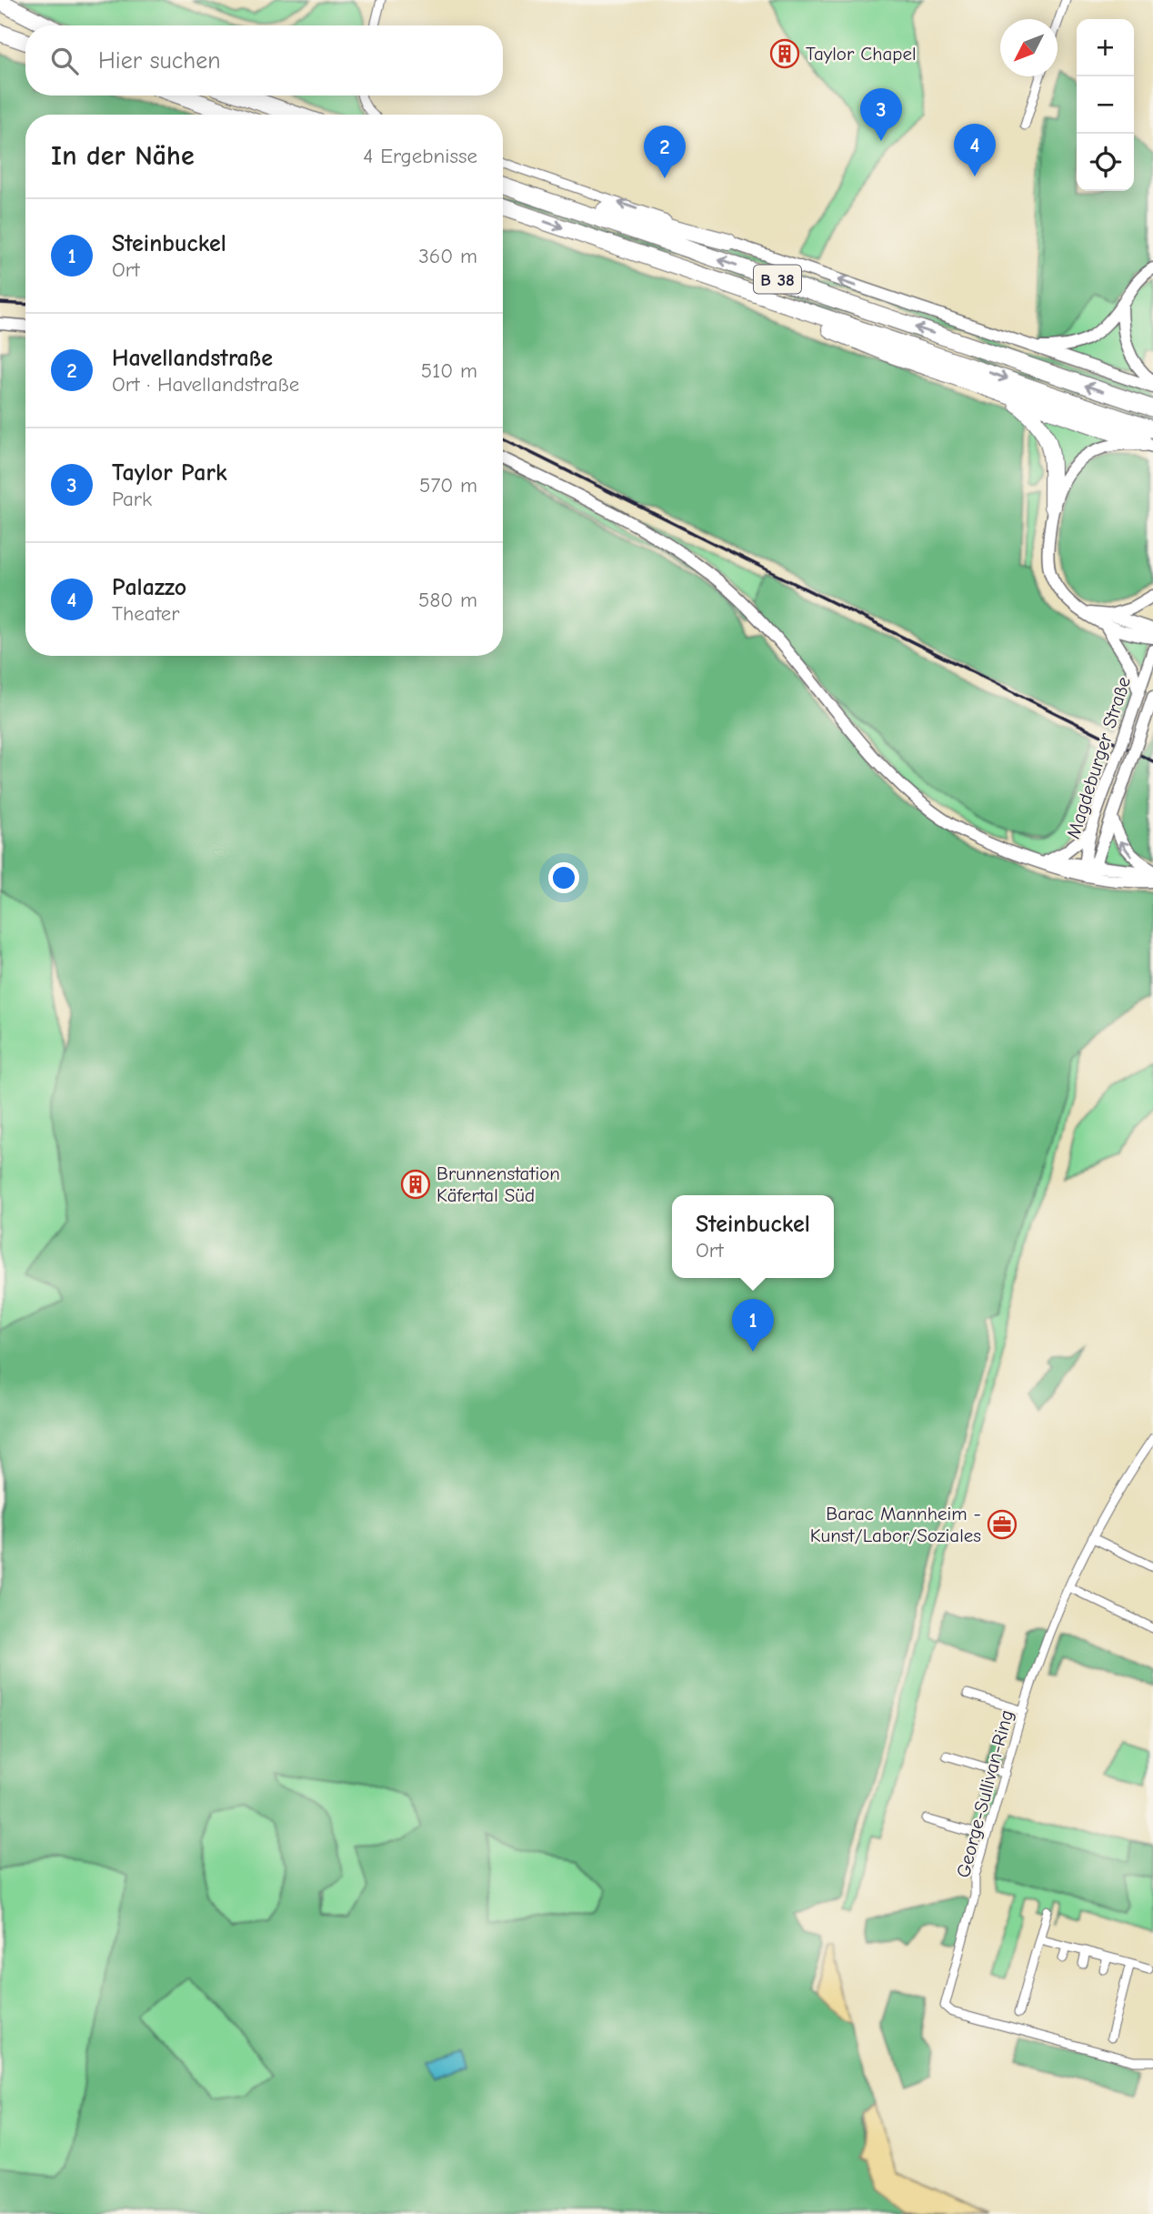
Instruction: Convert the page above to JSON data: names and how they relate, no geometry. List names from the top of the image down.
{
  "streets": {
    "highway": ["B 38"],
    "main road": ["Magdeburger Straße"],
    "street": ["George-Sullivan-Ring"]
  },
  "places": {
    "building": ["Taylor Chapel", "Brunnenstation Käfertal Süd"],
    "office": ["Barac Mannheim - Kunst/Labor/Soziales"]
  },
  "north": "bottom left",
  "page": {
    "map_buttons": ["+", "−"],
    "search": "Hier suchen",
    "pins": [
      "3",
      "4",
      "2",
      "1"
    ],
    "heading": ["In der Nähe", "4 Ergebnisse"],
    "list": [
      {
        "mark": "1",
        "name": "Steinbuckel",
        "note": "Ort",
        "value": "360 m"
      },
      {
        "mark": "2",
        "name": "Havellandstraße",
        "note": "Ort · Havellandstraße",
        "value": "510 m"
      },
      {
        "mark": "3",
        "name": "Taylor Park",
        "note": "Park",
        "value": "570 m"
      },
      {
        "mark": "4",
        "name": "Palazzo",
        "note": "Theater",
        "value": "580 m"
      }
    ],
    "popup": ["Steinbuckel", "Ort"]
  }
}
